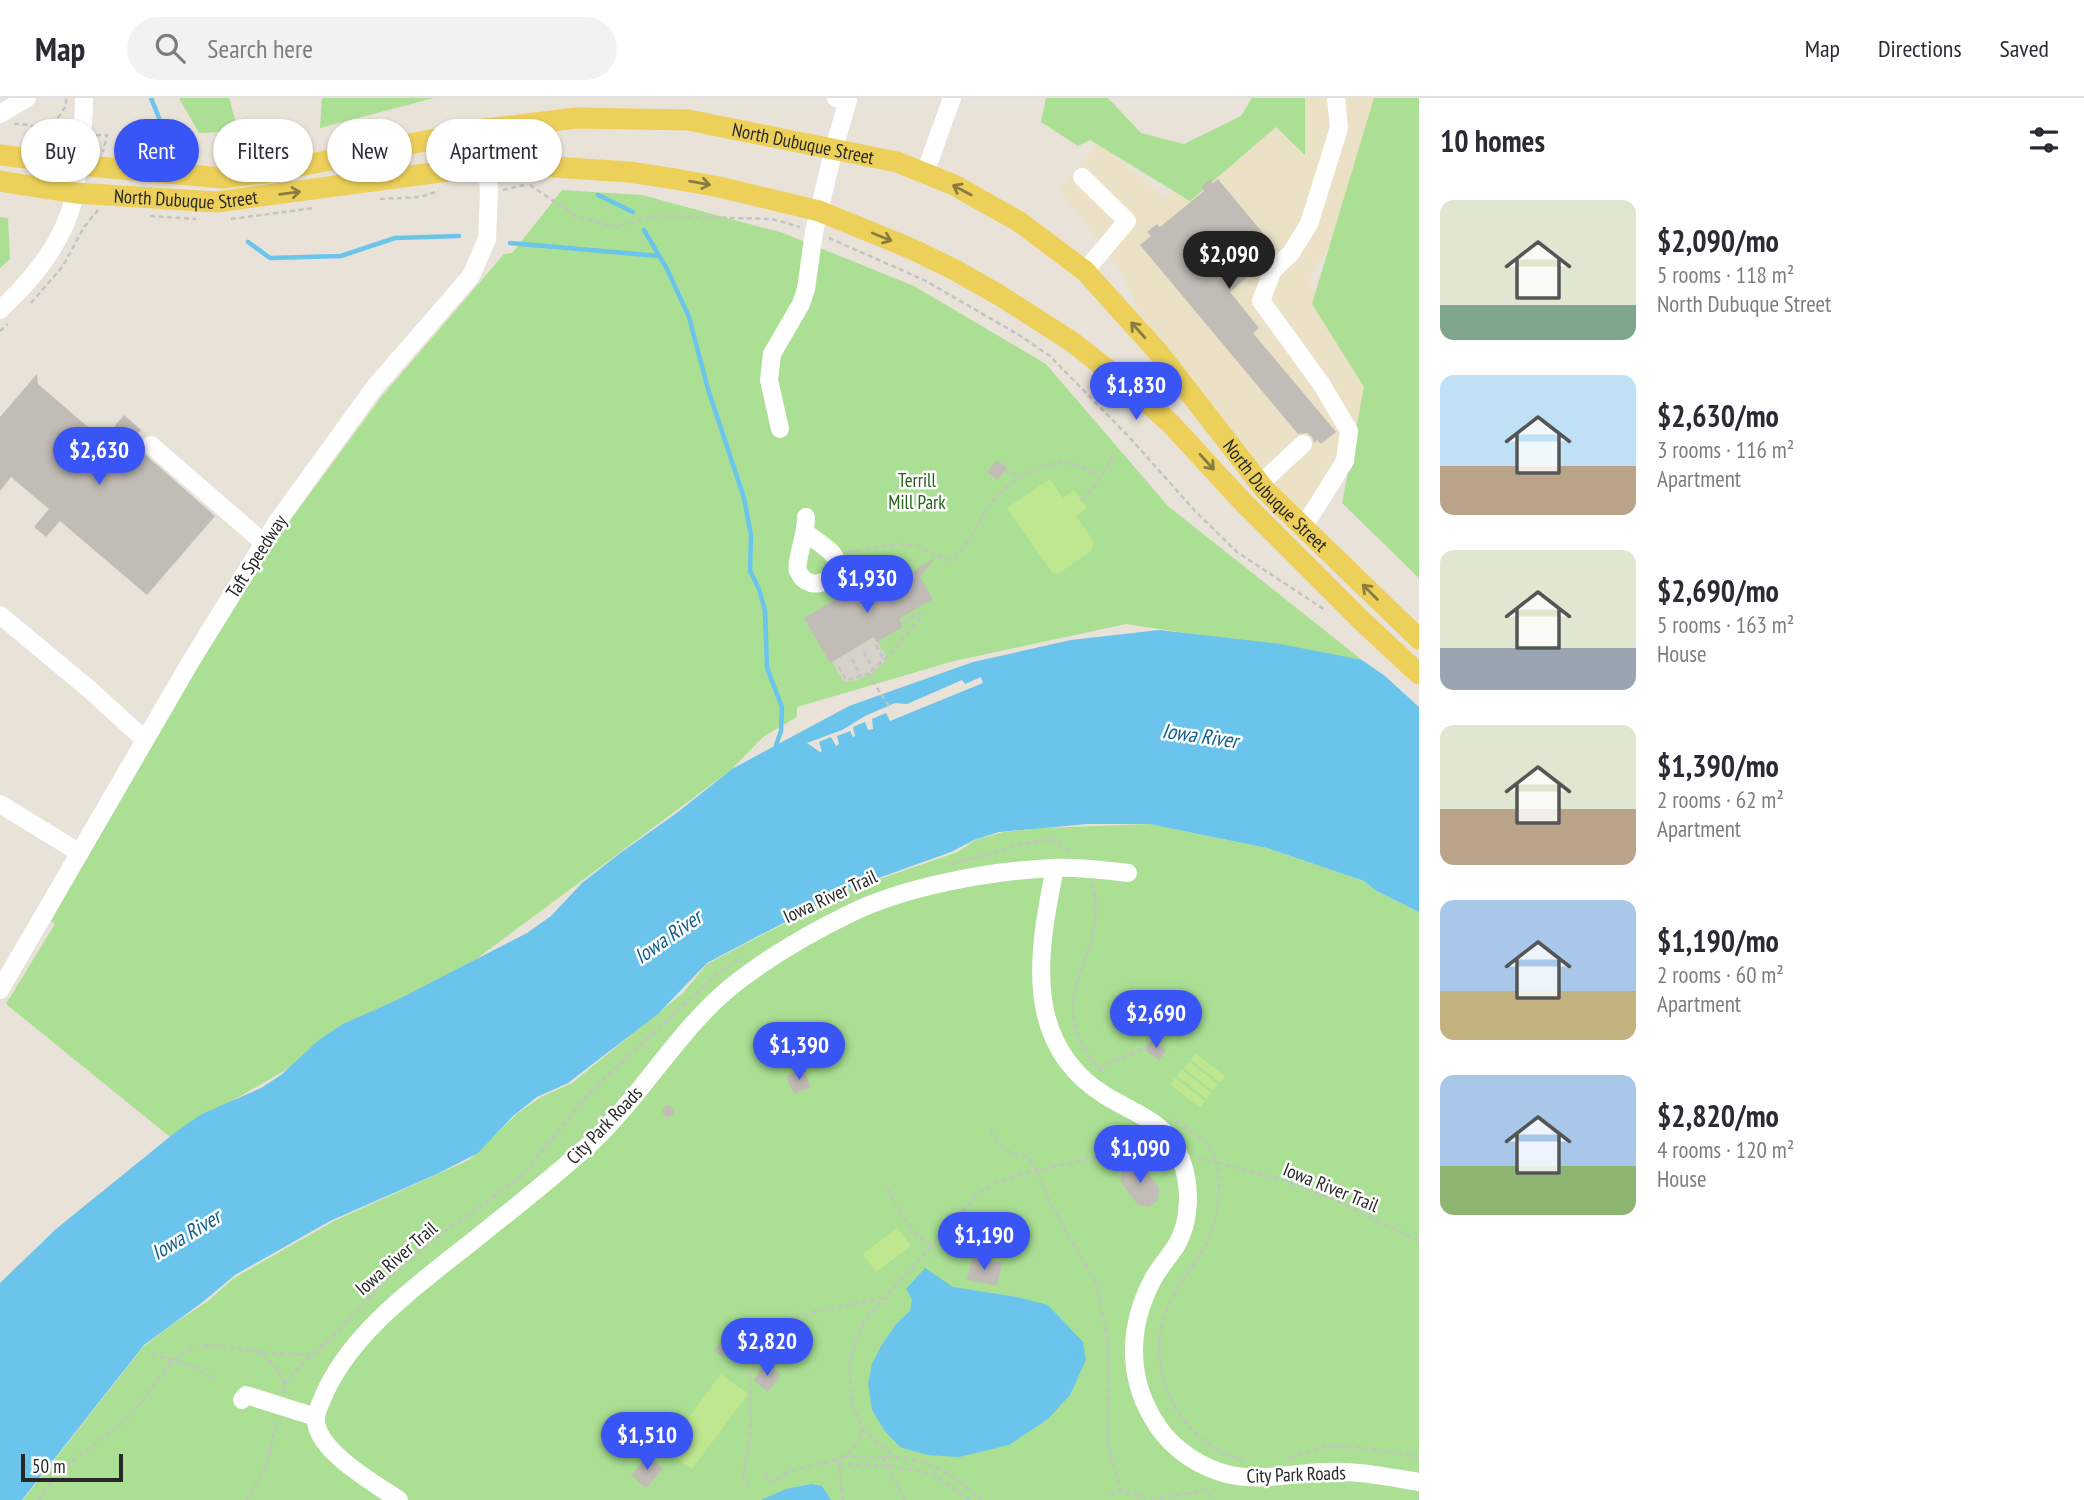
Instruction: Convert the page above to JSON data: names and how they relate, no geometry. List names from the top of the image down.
{
  "streets": {
    "main road": ["North Dubuque Street"],
    "street": ["Taft Speedway", "City Park Roads"],
    "path": ["Iowa River Trail"]
  },
  "crossings": [
    ["Iowa River Trail", "City Park Roads"]
  ],
  "water": ["Iowa River"],
  "parks": ["Terrill Mill Park"],
  "scale_bar": "50 m",
  "page": {
    "header": "Map",
    "search": "Search here",
    "nav": ["Map", "Directions", "Saved"],
    "heading": "10 homes",
    "chip": [
      "Buy",
      "Rent",
      "Filters",
      "New",
      "Apartment"
    ],
    "list": [
      {
        "name": "$2,090/mo",
        "note": "5 rooms · 118 m² · North Dubuque Street"
      },
      {
        "name": "$2,630/mo",
        "note": "3 rooms · 116 m² · Apartment"
      },
      {
        "name": "$2,690/mo",
        "note": "5 rooms · 163 m² · House"
      },
      {
        "name": "$1,390/mo",
        "note": "2 rooms · 62 m² · Apartment"
      },
      {
        "name": "$1,190/mo",
        "note": "2 rooms · 60 m² · Apartment"
      },
      {
        "name": "$2,820/mo",
        "note": "4 rooms · 120 m² · House"
      }
    ],
    "price": [
      "$2,090",
      "$1,830",
      "$2,630",
      "$1,930",
      "$2,690",
      "$1,390",
      "$1,090",
      "$1,190",
      "$2,820",
      "$1,510"
    ],
    "scale": "50 m"
  }
}
